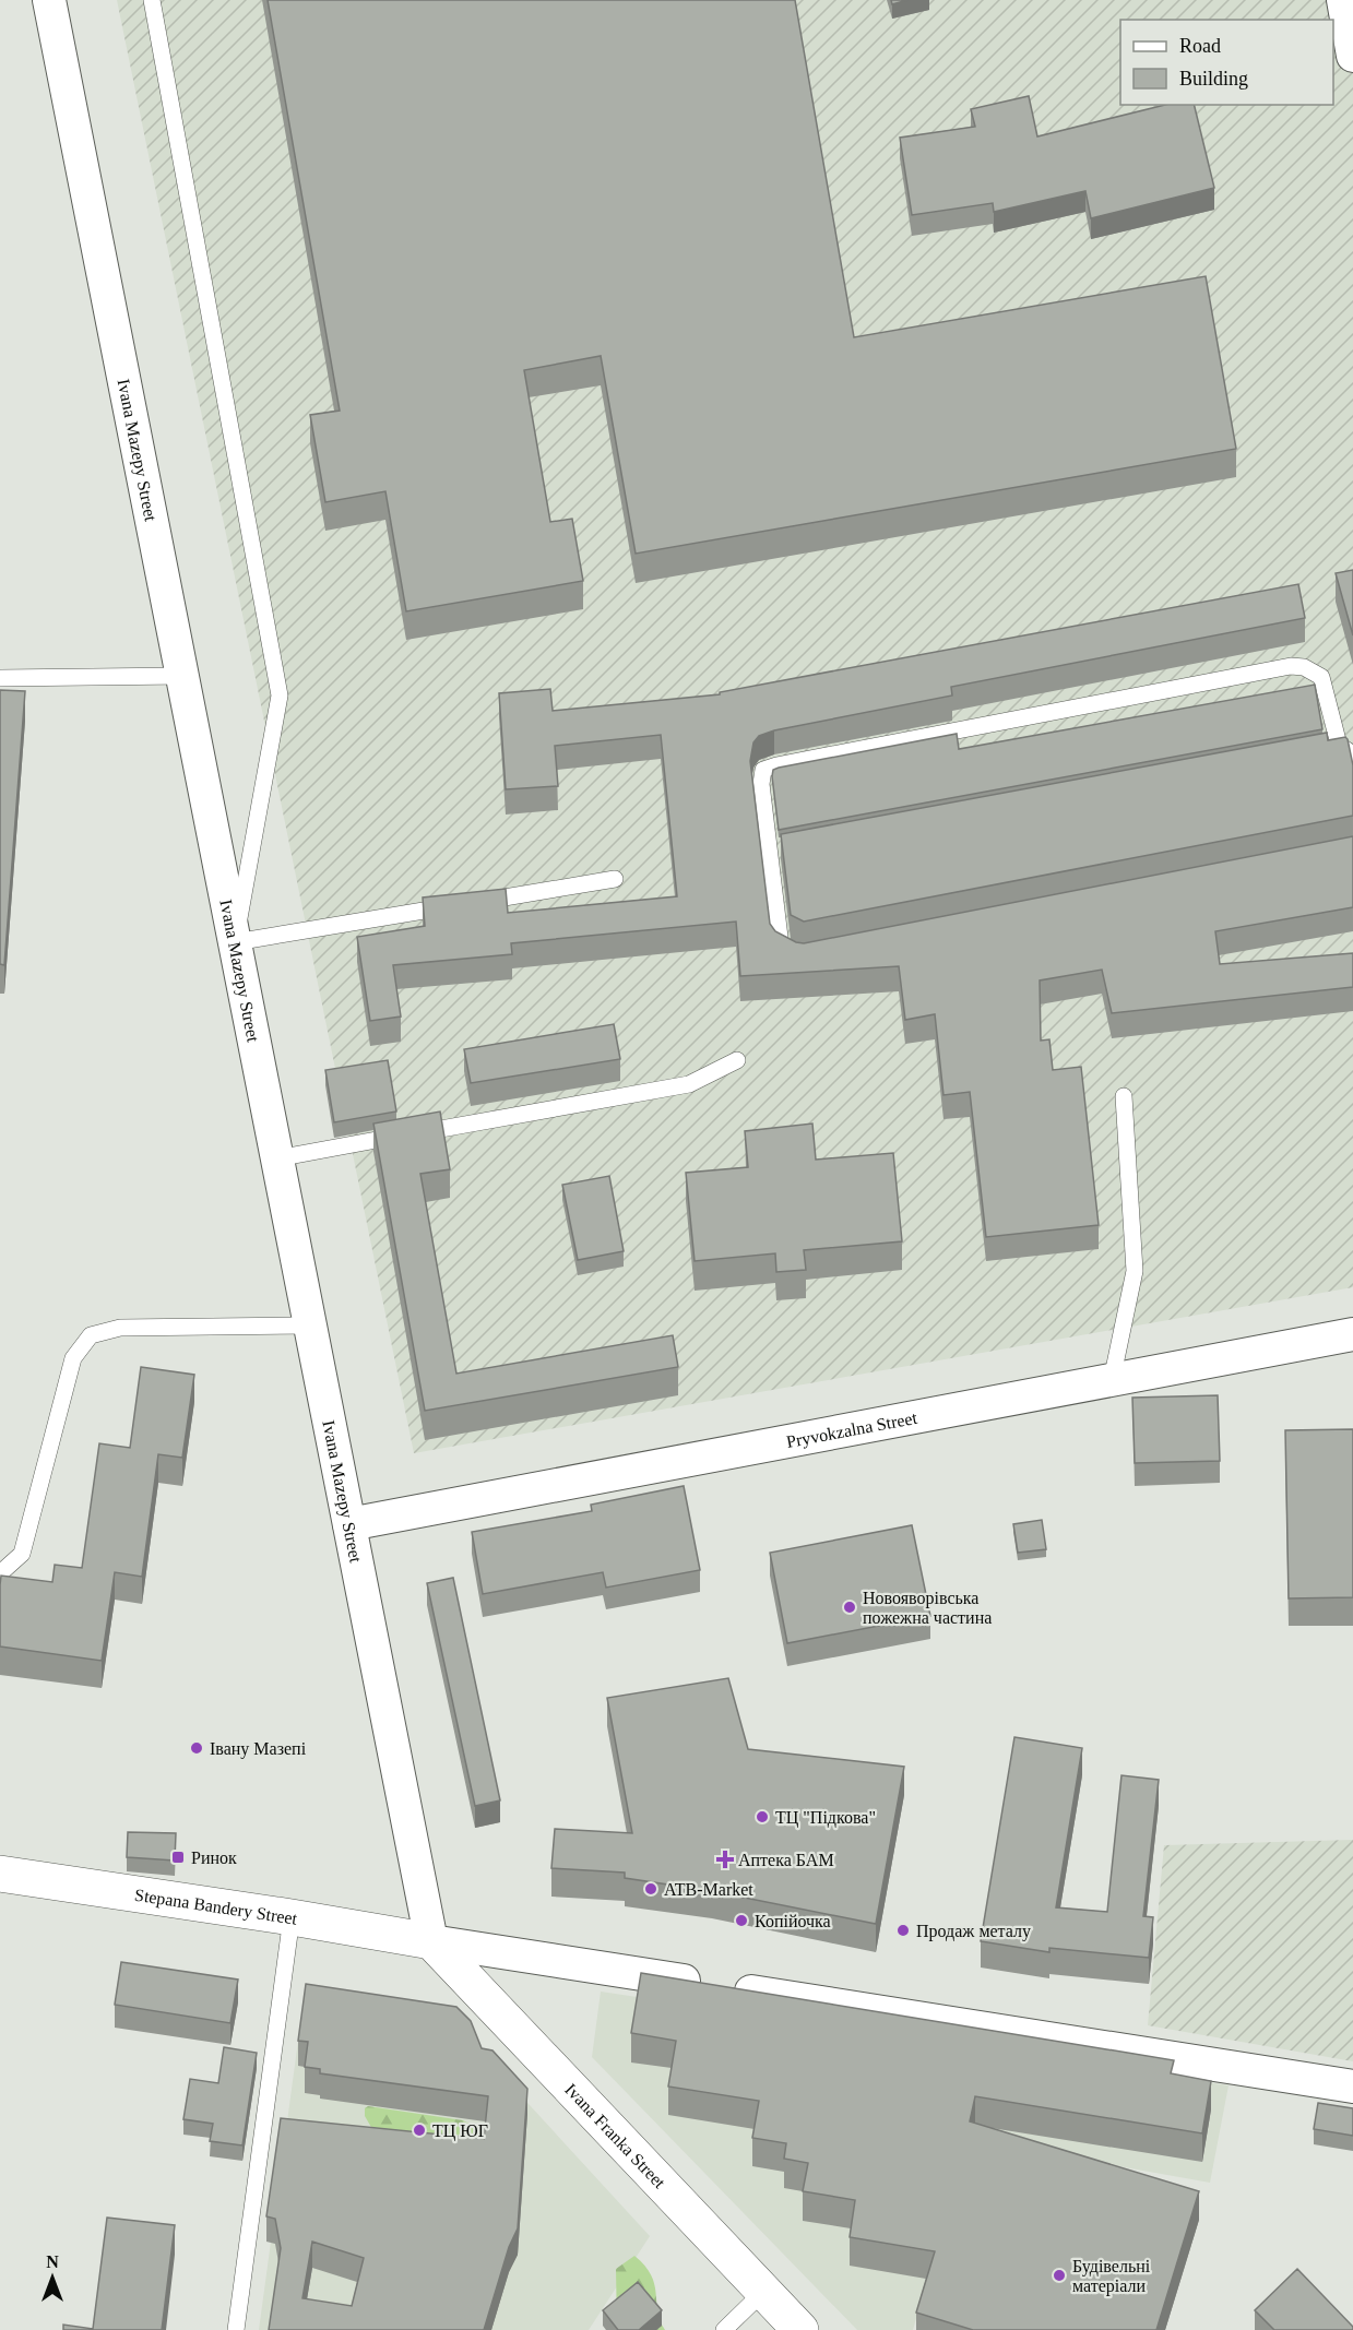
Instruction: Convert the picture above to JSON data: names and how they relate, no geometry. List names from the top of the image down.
{
  "streets": {
    "street": [
      "Ivana Mazepy Street",
      "Pryvokzalna Street",
      "Stepana Bandery Street",
      "Ivana Franka Street"
    ]
  },
  "crossings": [
    ["Ivana Mazepy Street", "Pryvokzalna Street"],
    ["Ivana Mazepy Street", "Stepana Bandery Street"],
    ["Ivana Mazepy Street", "Ivana Franka Street"],
    ["Stepana Bandery Street", "Ivana Franka Street"]
  ],
  "places": {
    "other": [
      "Новояворівська пожежна частина",
      "Івану Мазепі",
      "ТЦ \"Підкова\"",
      "ATB-Market",
      "Копійочка",
      "Продаж металу",
      "ТЦ ЮГ",
      "Будівельні матеріали"
    ],
    "transit": ["Ринок"],
    "health": ["Аптека БАМ"]
  },
  "legend": ["Road", "Building"],
  "north": "top"
}
